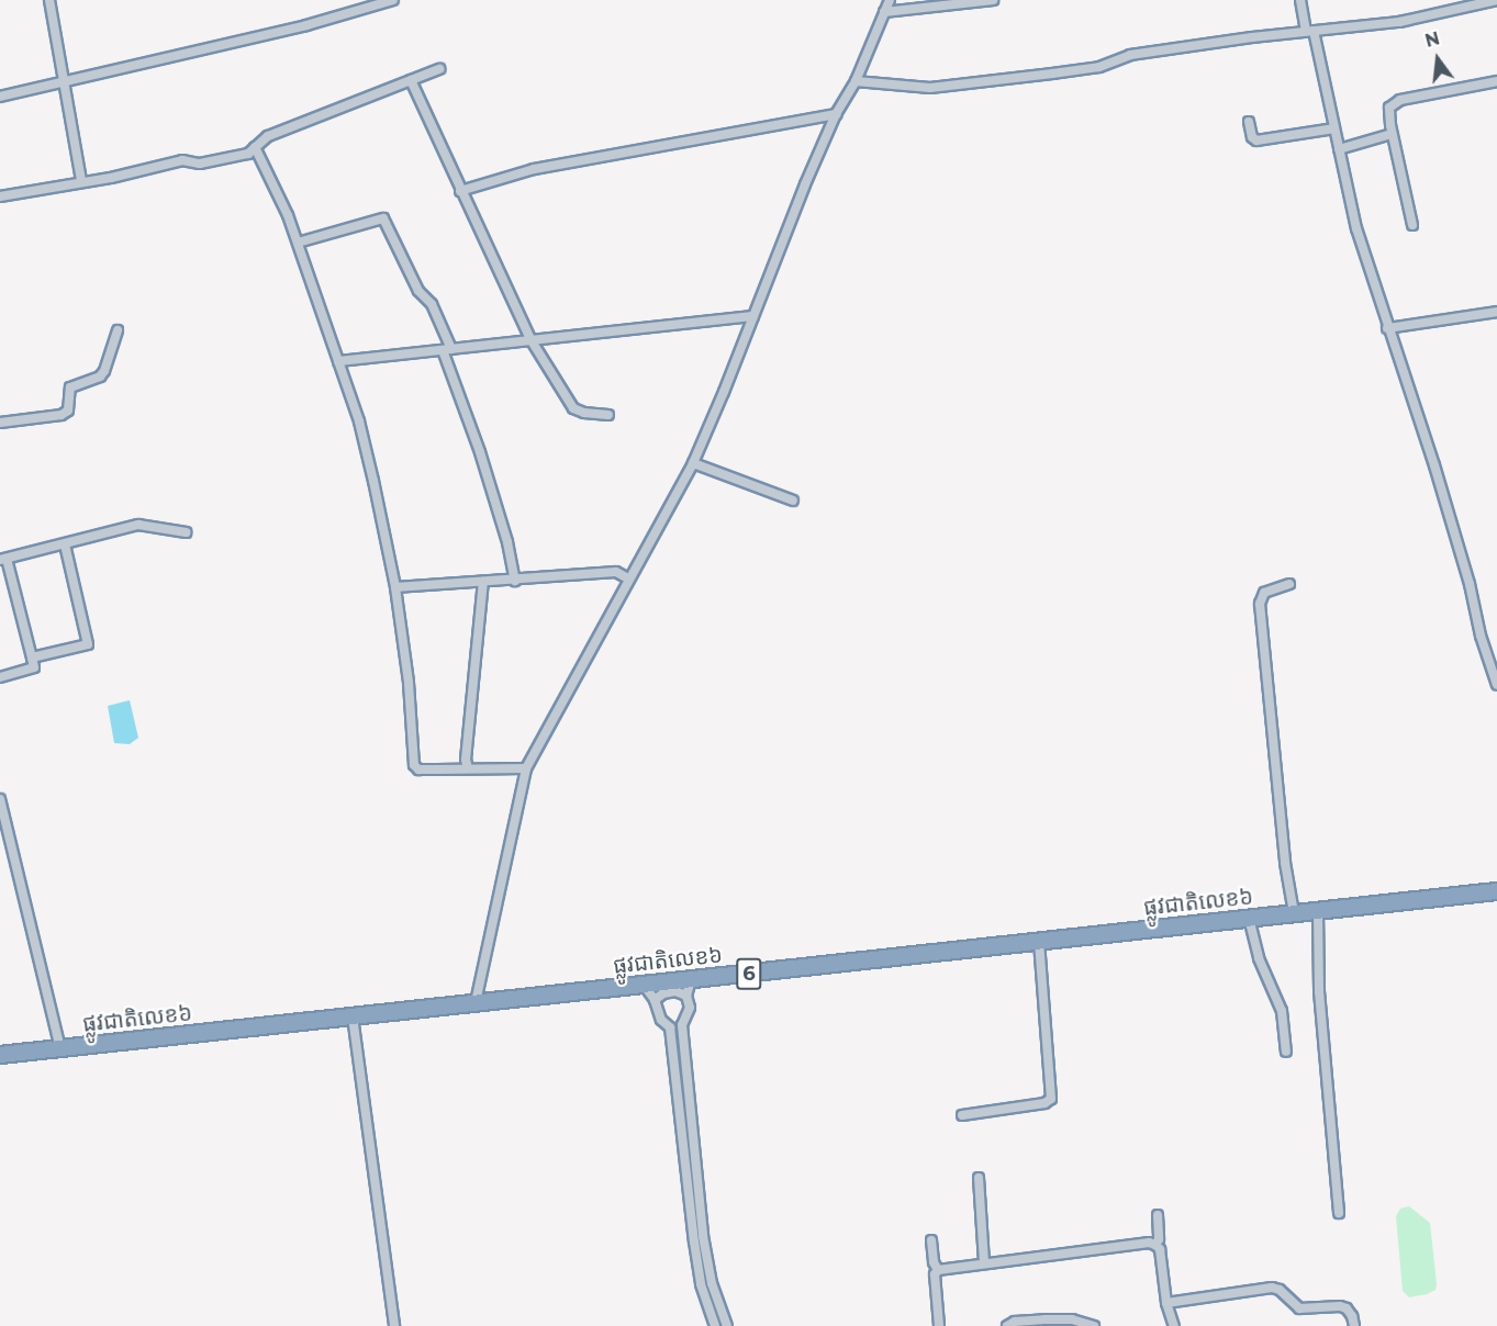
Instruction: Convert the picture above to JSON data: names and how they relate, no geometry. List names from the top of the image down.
{
  "streets": {
    "highway": ["ផ្លូវជាតិលេខ៦", "6"]
  },
  "north": "top"
}
